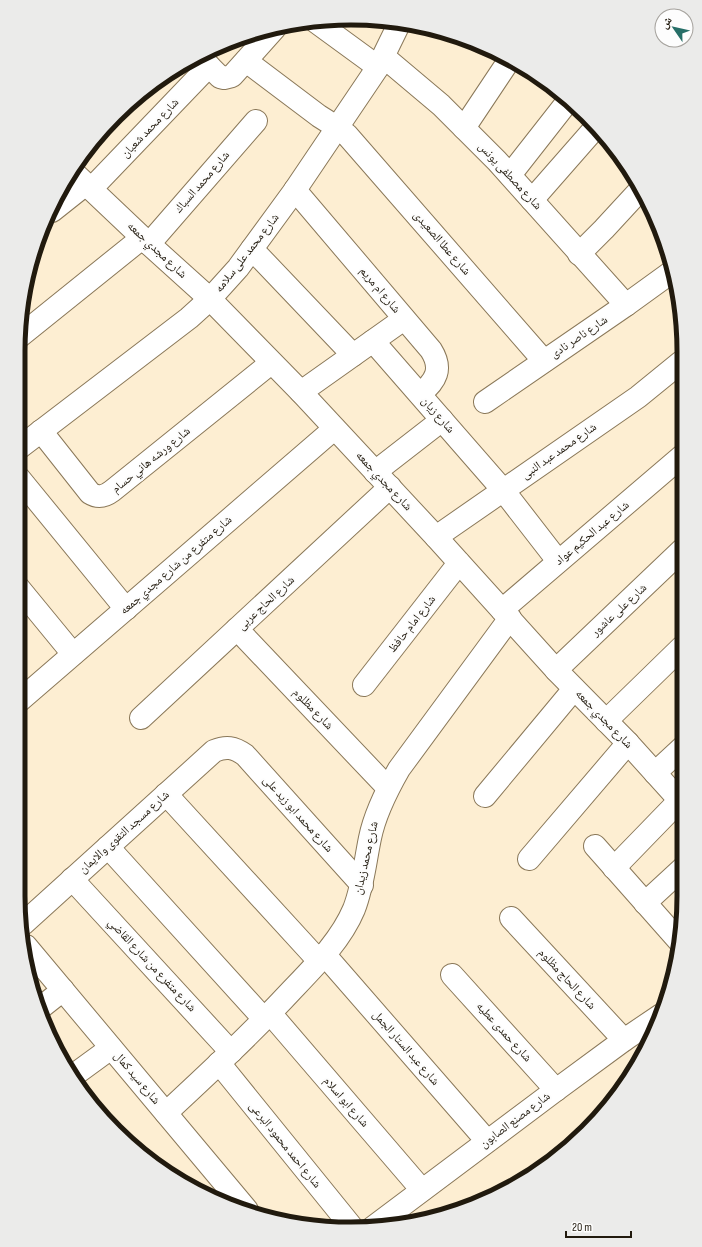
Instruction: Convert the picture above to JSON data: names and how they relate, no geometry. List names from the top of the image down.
{
  "streets": {
    "street": [
      "شارع محمد شعبان",
      "شارع مصطفى يونس",
      "شارع محمد السباك",
      "شارع عطا الصعيدى",
      "شارع مجدي جمعه",
      "شارع محمد على سلامه",
      "شارع ام مريم",
      "شارع ناصر نادى",
      "شارع زيان",
      "شارع محمد عبد النبى",
      "شارع ورشه هاني حسام",
      "شارع عبد الحكيم عواد",
      "شارع متفرع من شارع مجدي جمعه",
      "شارع الحاج عربى",
      "شارع على عاشور",
      "شارع امام حافظ",
      "شارع مظلوم",
      "شارع محمد ابو زيد على",
      "شارع مسجد التقوى والايمان",
      "شارع محمد زيدان",
      "شارع متفرع من شارع القاضي",
      "شارع الحاج مظلوم",
      "شارع حمدى عطيه",
      "شارع عبد الستار الجمل",
      "شارع سيد كمال",
      "شارع ابو اسلام",
      "شارع مصنع الصابون",
      "شارع احمد محمود البرعى"
    ]
  },
  "crossings": [
    ["شارع محمد شعبان", "شارع مجدي جمعه"],
    ["شارع مصطفى يونس", "شارع محمد على سلامه"],
    ["شارع مصطفى يونس", "شارع ناصر نادى"],
    ["شارع محمد السباك", "شارع مجدي جمعه"],
    ["شارع عطا الصعيدى", "شارع محمد على سلامه"],
    ["شارع عطا الصعيدى", "شارع ناصر نادى"],
    ["شارع مجدي جمعه", "شارع محمد على سلامه"],
    ["شارع مجدي جمعه", "شارع محمد عبد النبى"],
    ["شارع مجدي جمعه", "شارع ورشه هاني حسام"],
    ["شارع مجدي جمعه", "شارع عبد الحكيم عواد"],
    ["شارع مجدي جمعه", "شارع متفرع من شارع مجدي جمعه"],
    ["شارع مجدي جمعه", "شارع الحاج عربى"],
    ["شارع مجدي جمعه", "شارع على عاشور"],
    ["شارع مجدي جمعه", "شارع امام حافظ"],
    ["شارع مجدي جمعه", "شارع محمد زيدان"],
    ["شارع محمد على سلامه", "شارع ام مريم"],
    ["شارع محمد على سلامه", "شارع ورشه هاني حسام"],
    ["شارع ام مريم", "شارع زيان"],
    ["شارع زيان", "شارع محمد عبد النبى"],
    ["شارع زيان", "شارع عبد الحكيم عواد"],
    ["شارع عبد الحكيم عواد", "شارع محمد زيدان"],
    ["شارع الحاج عربى", "شارع مظلوم"],
    ["شارع مظلوم", "شارع محمد زيدان"],
    ["شارع محمد ابو زيد على", "شارع مسجد التقوى والايمان"],
    ["شارع محمد ابو زيد على", "شارع محمد زيدان"],
    ["شارع مسجد التقوى والايمان", "شارع متفرع من شارع القاضي"],
    ["شارع مسجد التقوى والايمان", "شارع عبد الستار الجمل"],
    ["شارع مسجد التقوى والايمان", "شارع ابو اسلام"],
    ["شارع محمد زيدان", "شارع متفرع من شارع القاضي"],
    ["شارع محمد زيدان", "شارع عبد الستار الجمل"],
    ["شارع محمد زيدان", "شارع سيد كمال"],
    ["شارع محمد زيدان", "شارع ابو اسلام"],
    ["شارع محمد زيدان", "شارع احمد محمود البرعى"],
    ["شارع متفرع من شارع القاضي", "شارع احمد محمود البرعى"],
    ["شارع الحاج مظلوم", "شارع مصنع الصابون"],
    ["شارع حمدى عطيه", "شارع مصنع الصابون"],
    ["شارع عبد الستار الجمل", "شارع مصنع الصابون"],
    ["شارع ابو اسلام", "شارع مصنع الصابون"]
  ],
  "scale_bar": "20 m",
  "north": "top left"
}
